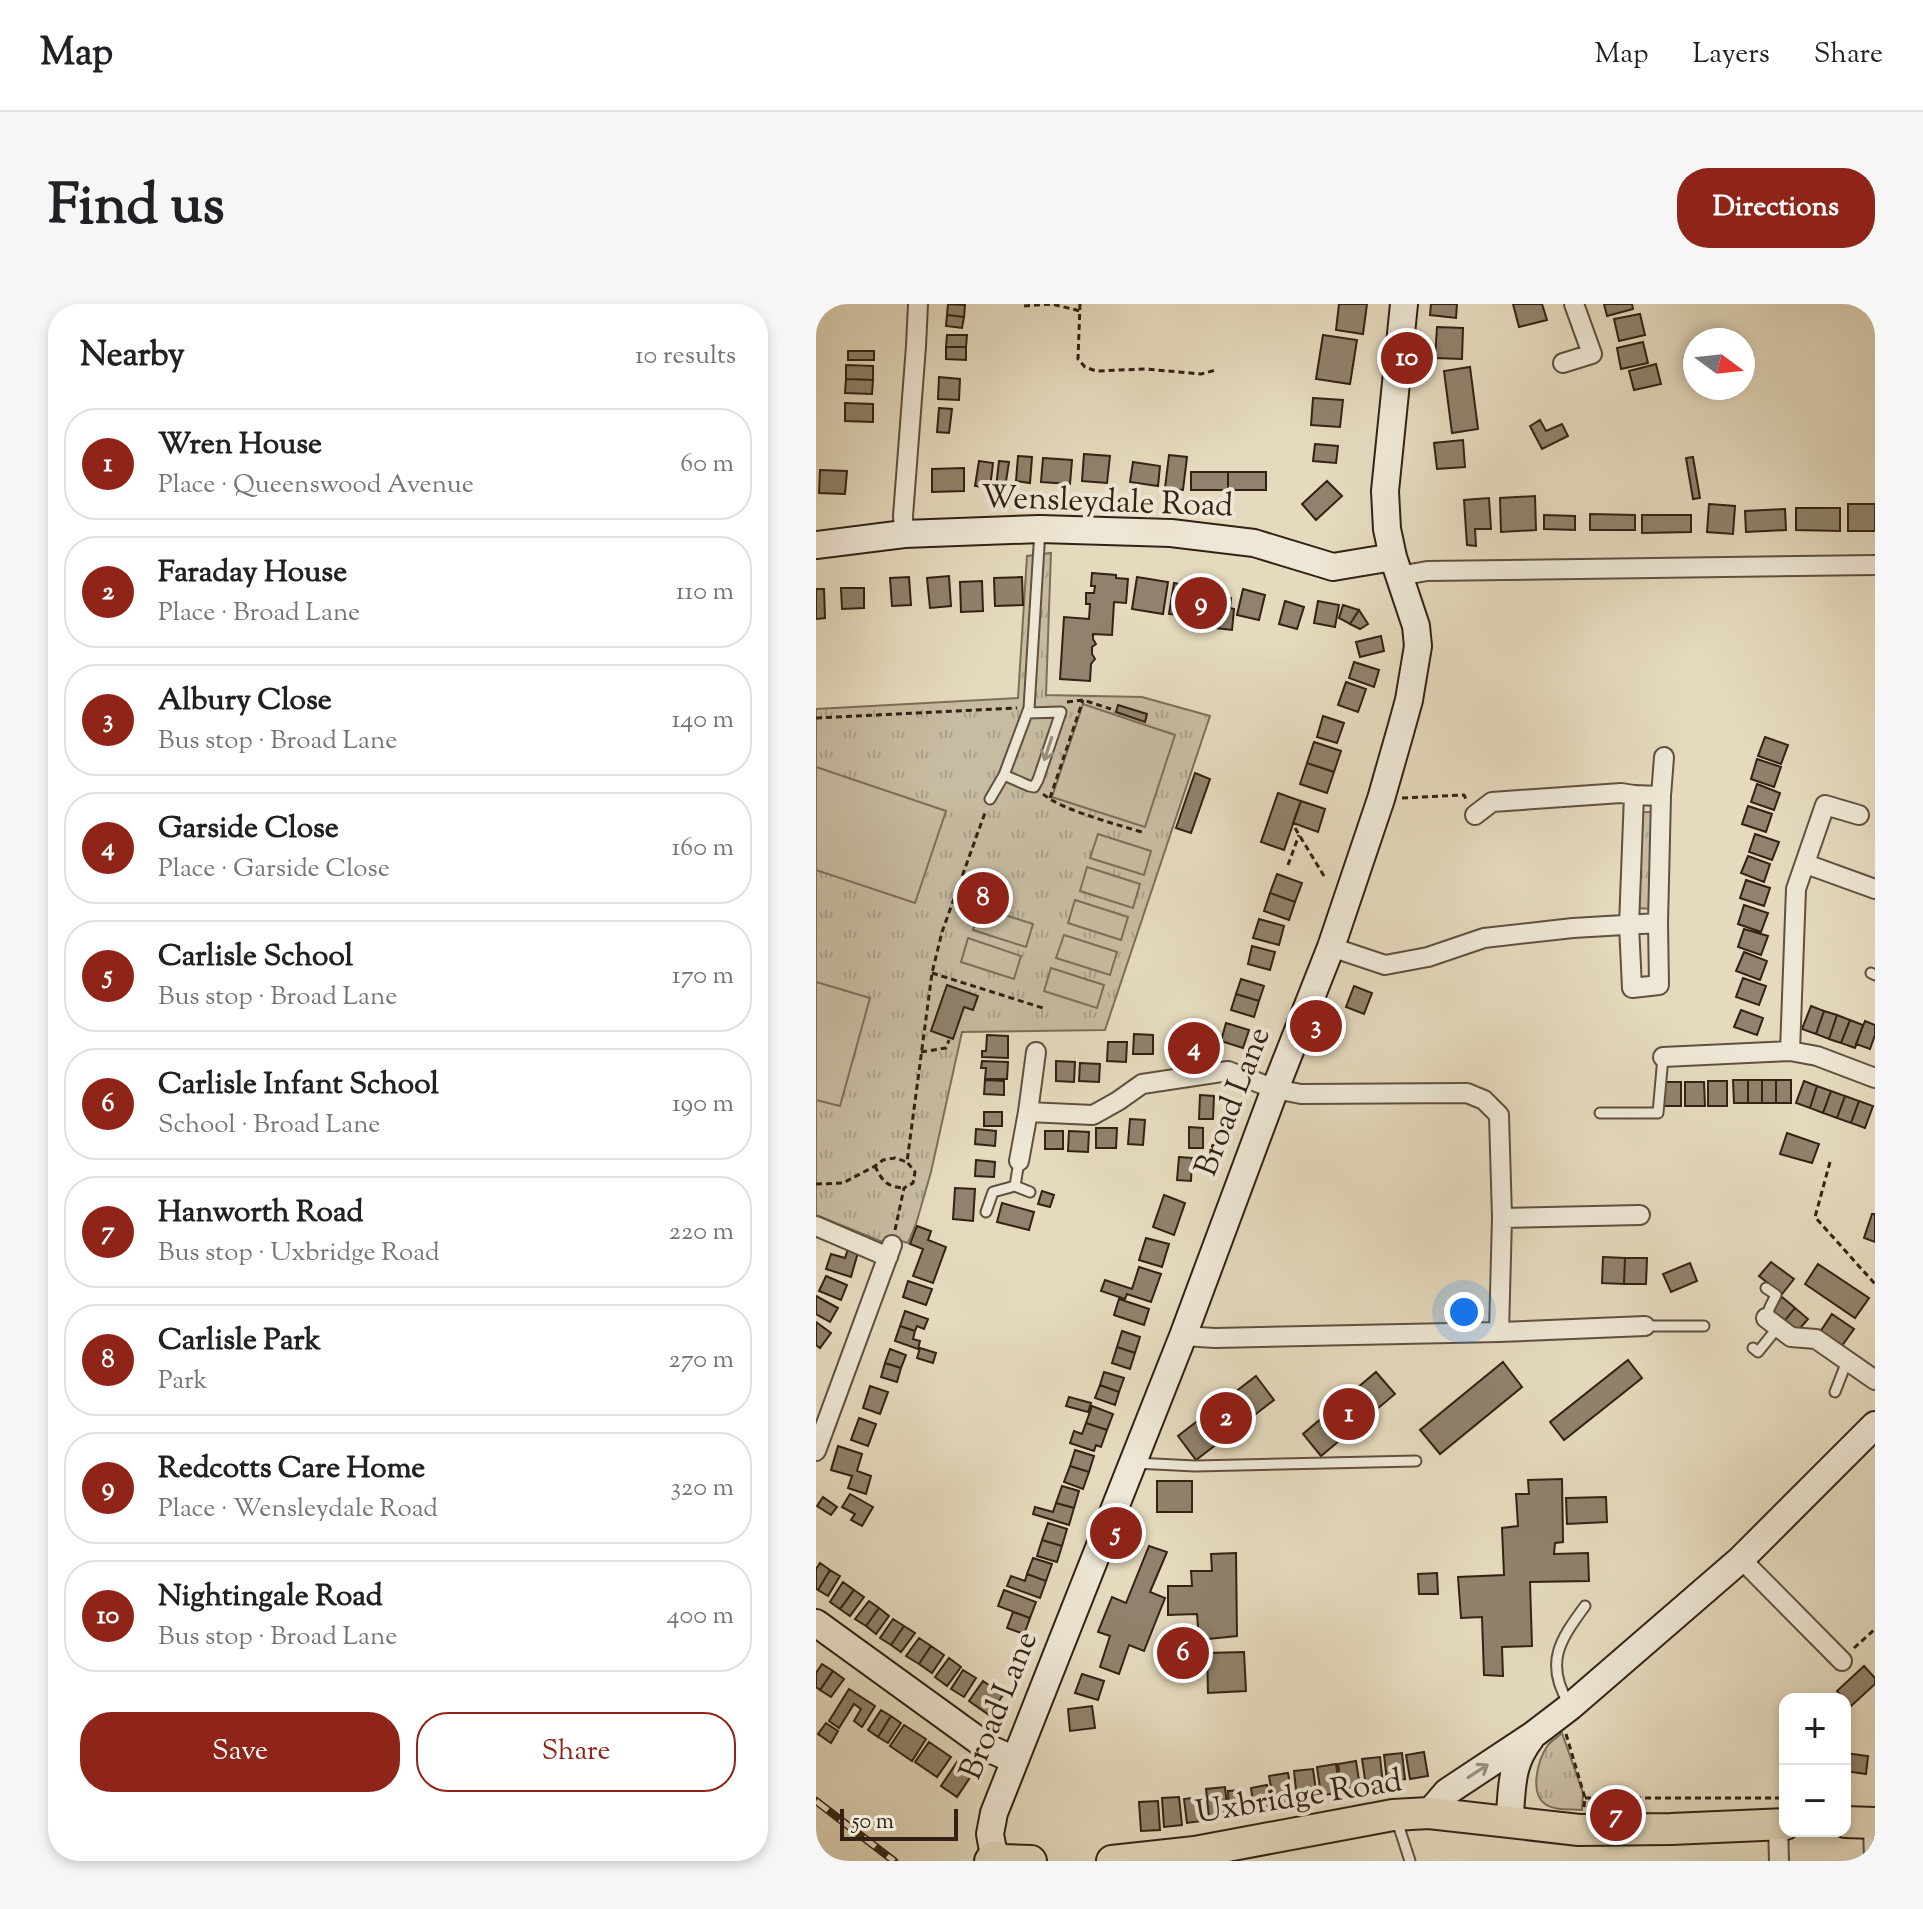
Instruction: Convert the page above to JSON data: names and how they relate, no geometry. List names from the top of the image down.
{
  "streets": {
    "main road": ["Uxbridge Road"],
    "street": ["Wensleydale Road", "Broad Lane"]
  },
  "crossings": [
    ["Wensleydale Road", "Broad Lane"]
  ],
  "scale_bar": "50 m",
  "north": "right",
  "page": {
    "header": "Map",
    "nav": ["Map", "Layers", "Share"],
    "title": "Find us",
    "buttons": [
      "Directions",
      ["Save", "Share"]
    ],
    "heading": ["Nearby", "10 results"],
    "pins": [
      "10",
      "9",
      "8",
      "3",
      "4",
      "1",
      "2",
      "5",
      "6",
      "7"
    ],
    "list": [
      {
        "mark": "1",
        "name": "Wren House",
        "note": "Place · Queenswood Avenue",
        "value": "60 m"
      },
      {
        "mark": "2",
        "name": "Faraday House",
        "note": "Place · Broad Lane",
        "value": "110 m"
      },
      {
        "mark": "3",
        "name": "Albury Close",
        "note": "Bus stop · Broad Lane",
        "value": "140 m"
      },
      {
        "mark": "4",
        "name": "Garside Close",
        "note": "Place · Garside Close",
        "value": "160 m"
      },
      {
        "mark": "5",
        "name": "Carlisle School",
        "note": "Bus stop · Broad Lane",
        "value": "170 m"
      },
      {
        "mark": "6",
        "name": "Carlisle Infant School",
        "note": "School · Broad Lane",
        "value": "190 m"
      },
      {
        "mark": "7",
        "name": "Hanworth Road",
        "note": "Bus stop · Uxbridge Road",
        "value": "220 m"
      },
      {
        "mark": "8",
        "name": "Carlisle Park",
        "note": "Park",
        "value": "270 m"
      },
      {
        "mark": "9",
        "name": "Redcotts Care Home",
        "note": "Place · Wensleydale Road",
        "value": "320 m"
      },
      {
        "mark": "10",
        "name": "Nightingale Road",
        "note": "Bus stop · Broad Lane",
        "value": "400 m"
      }
    ],
    "map_buttons": ["+", "−"],
    "scale": "50 m"
  }
}
